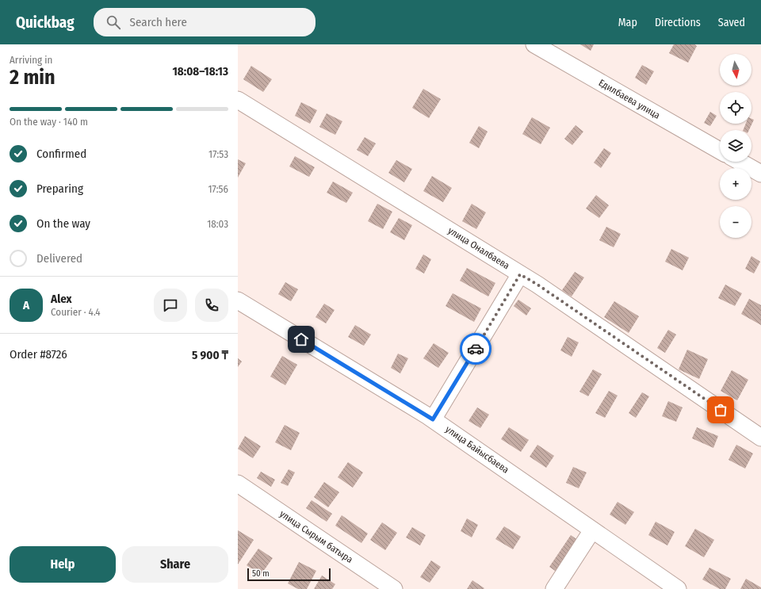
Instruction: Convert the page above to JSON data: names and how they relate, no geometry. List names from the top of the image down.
{
  "streets": {
    "street": [
      "Едилбаева улица",
      "улица Оналбаева",
      "улица Байысбаева",
      "улица Сырым батыра"
    ]
  },
  "scale_bar": "50 m",
  "north": "bottom",
  "page": {
    "header": "Quickbag",
    "search": "Search here",
    "nav": ["Map", "Directions", "Saved"],
    "heading": ["2 min", "Arriving in", "18:08–18:13"],
    "panel": [
      "Alex",
      "Courier · 4.4",
      "Order #8726",
      "5 900 ₸"
    ],
    "map_buttons": ["+", "−"],
    "bar": "On the way · 140 m",
    "list": [
      ["Confirmed", "17:53"],
      ["Preparing", "17:56"],
      ["On the way", "18:03"],
      "Delivered"
    ],
    "round": "A",
    "buttons": ["Help", "Share"],
    "scale": "50 m"
  }
}
